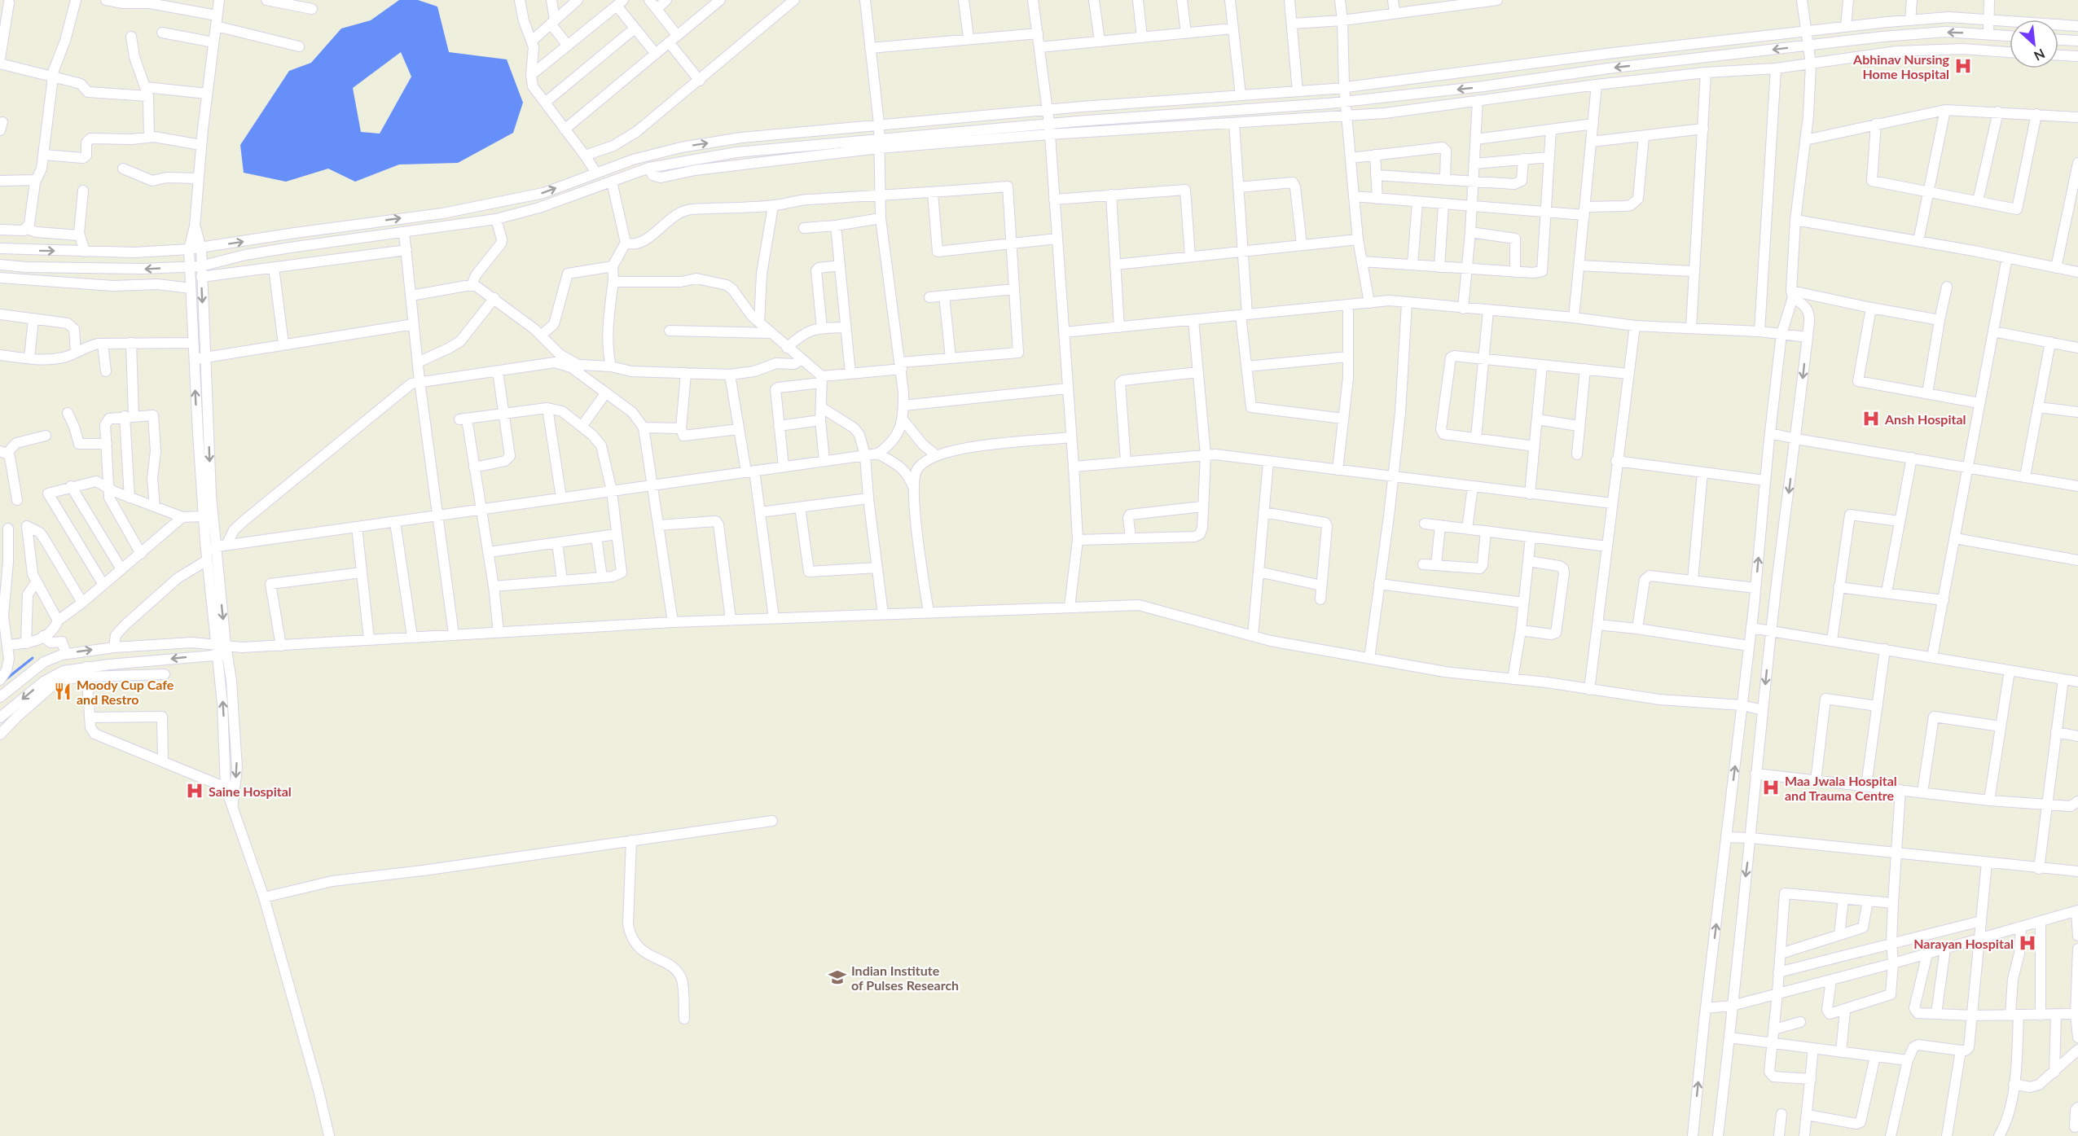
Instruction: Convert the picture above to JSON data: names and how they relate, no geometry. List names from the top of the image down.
{
  "places": {
    "hospital": [
      "Abhinav Nursing Home Hospital",
      "Ansh Hospital",
      "Maa Jwala Hospital and Trauma Centre",
      "Saine Hospital",
      "Narayan Hospital"
    ],
    "restaurant": ["Moody Cup Cafe and Restro"],
    "school or university": ["Indian Institute of Pulses Research"]
  },
  "north": "bottom right"
}
